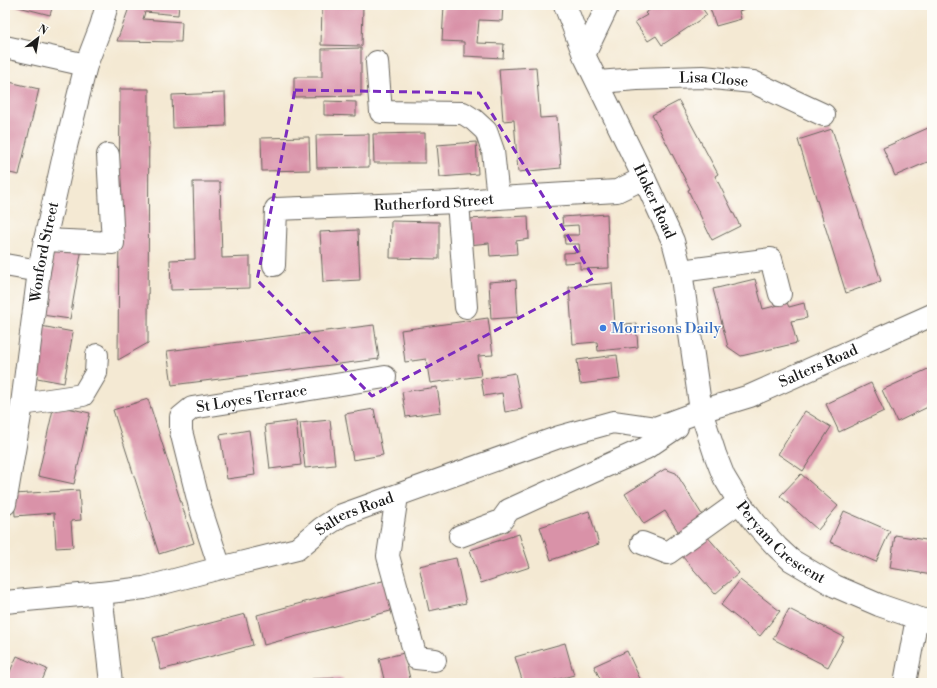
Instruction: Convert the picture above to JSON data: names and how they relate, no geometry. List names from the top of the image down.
{
  "streets": {
    "street": [
      "Lisa Close",
      "Rutherford Street",
      "Hoker Road",
      "Wonford Street",
      "Salters Road",
      "St Loyes Terrace",
      "Peryam Crescent"
    ]
  },
  "crossings": [
    ["Lisa Close", "Hoker Road"],
    ["Rutherford Street", "Hoker Road"],
    ["Hoker Road", "Salters Road"],
    ["Hoker Road", "Peryam Crescent"],
    ["Salters Road", "St Loyes Terrace"],
    ["Salters Road", "Peryam Crescent"]
  ],
  "places": ["Morrisons Daily"],
  "north": "top right"
}
